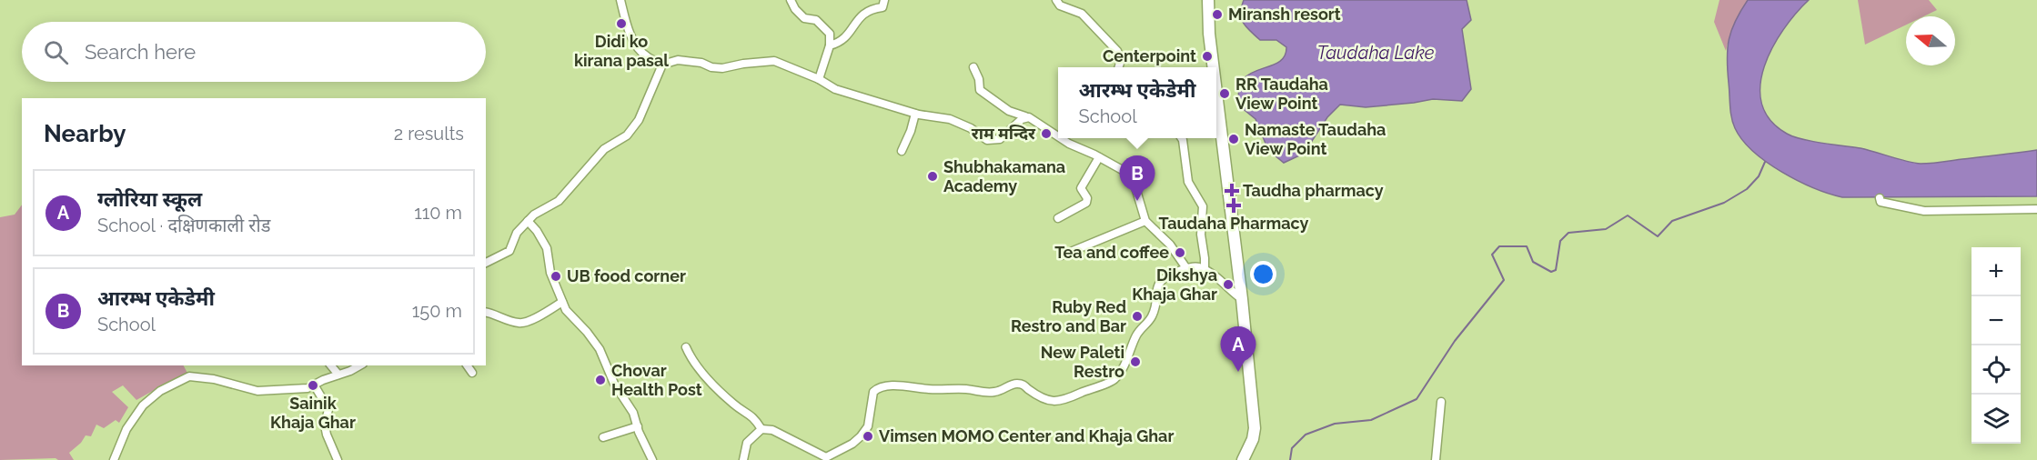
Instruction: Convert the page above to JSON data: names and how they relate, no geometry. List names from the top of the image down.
{
  "water": ["Taudaha Lake"],
  "places": {
    "other": [
      "Miransh resort",
      "Didi ko kirana pasal",
      "Centerpoint",
      "RR Taudaha View Point",
      "राम मन्दिर",
      "Namaste Taudaha View Point",
      "Shubhakamana Academy",
      "Tea and coffee",
      "UB food corner",
      "Dikshya Khaja Ghar",
      "Ruby Red Restro and Bar",
      "New Paleti Restro",
      "Chovar Health Post",
      "Sainik Khaja Ghar",
      "Vimsen MOMO Center and Khaja Ghar"
    ],
    "health": ["Taudha pharmacy", "Taudaha Pharmacy"]
  },
  "north": "left",
  "page": {
    "search": "Search here",
    "popup": ["आरम्भ एकेडेमी", "School"],
    "heading": ["Nearby", "2 results"],
    "pins": ["B", "A"],
    "list": [
      {
        "mark": "A",
        "name": "ग्लोरिया स्कूल",
        "note": "School · दक्षिणकाली रोड",
        "value": "110 m"
      },
      {
        "mark": "B",
        "name": "आरम्भ एकेडेमी",
        "note": "School",
        "value": "150 m"
      }
    ],
    "map_buttons": ["+", "−"]
  }
}
